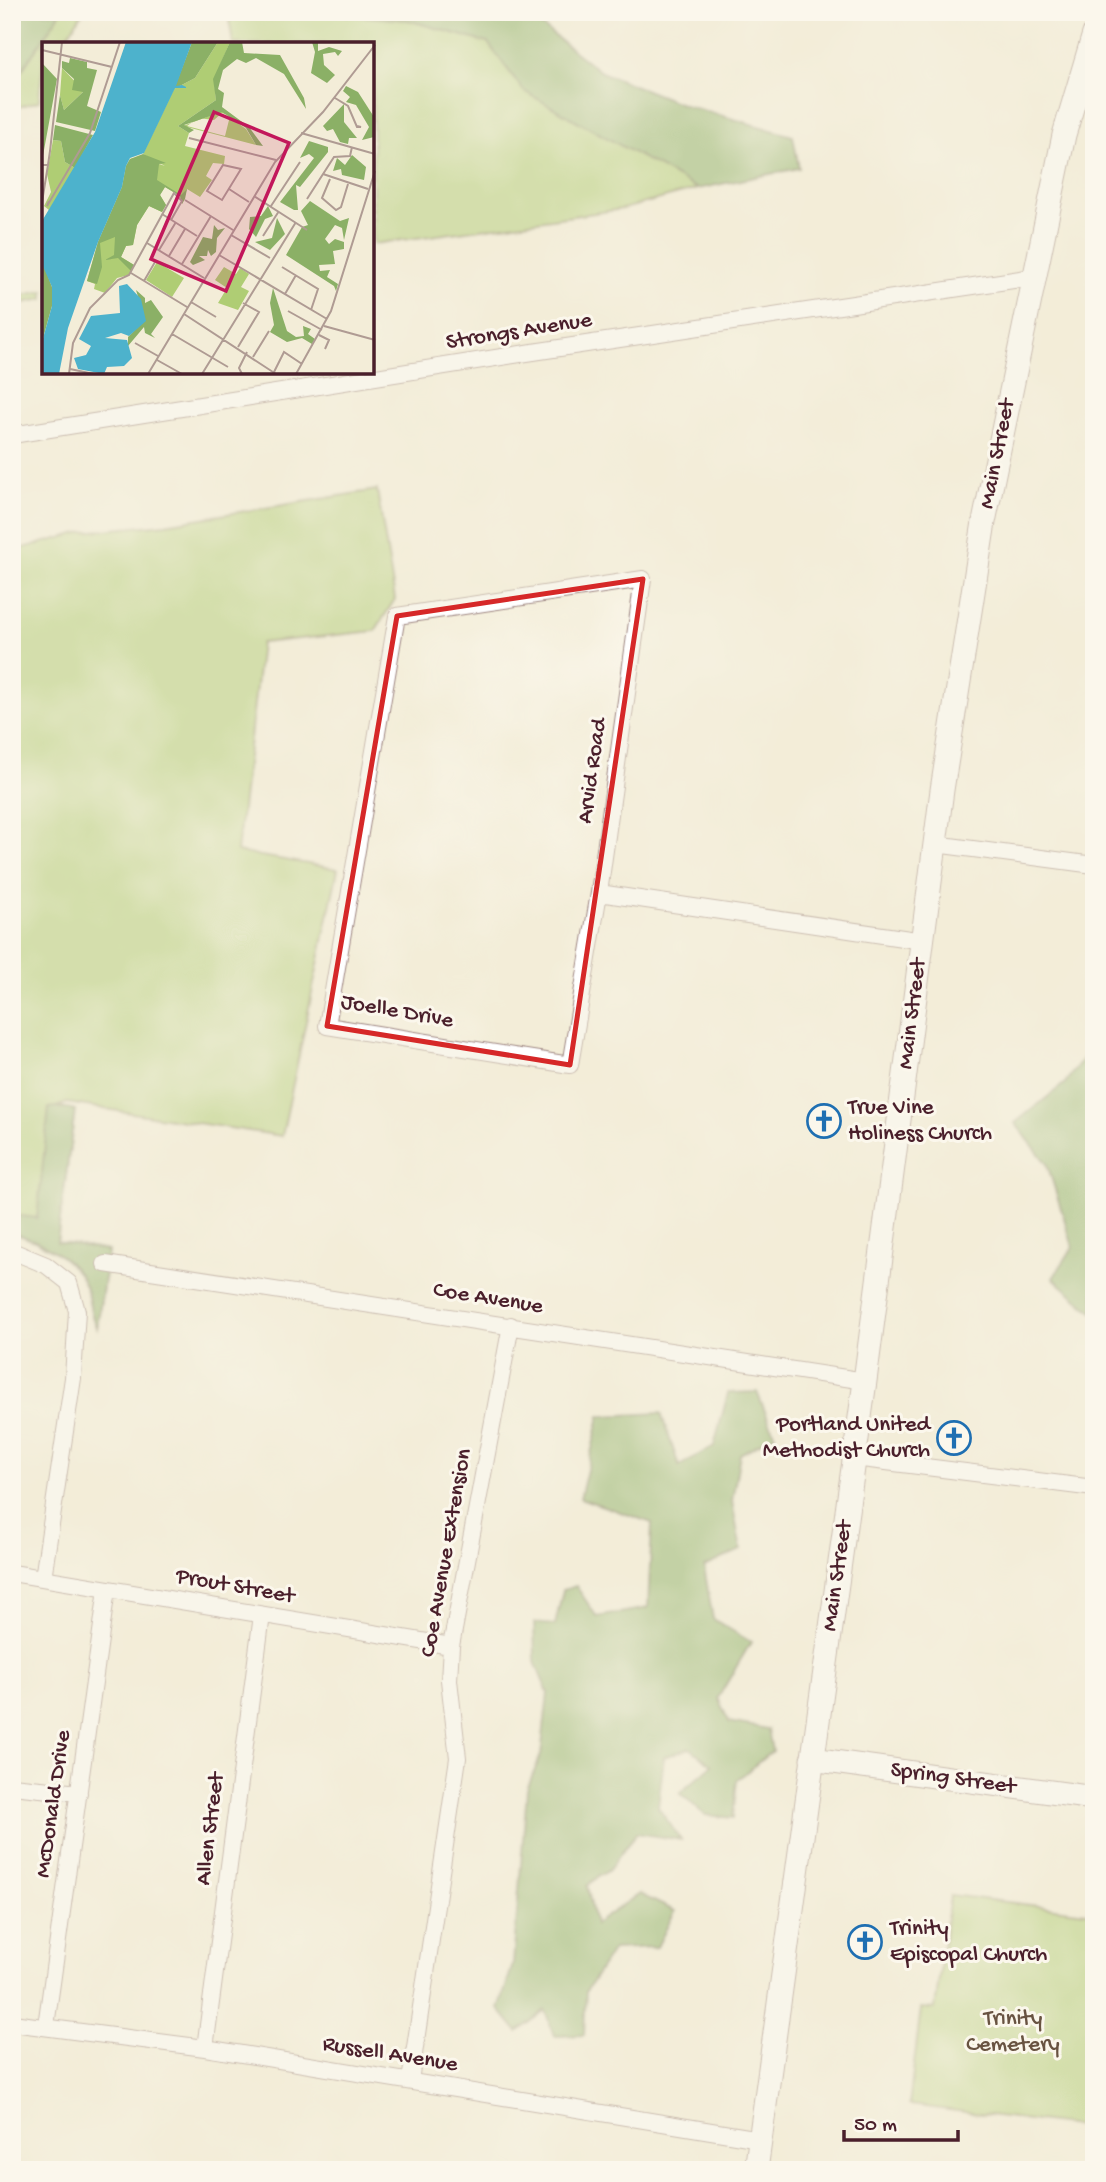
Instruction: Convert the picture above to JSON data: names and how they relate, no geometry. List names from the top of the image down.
{
  "streets": {
    "main road": ["Main Street", "Spring Street"],
    "street": [
      "Strongs Avenue",
      "Arvid Road",
      "Joelle Drive",
      "Coe Avenue",
      "Coe Avenue Extension",
      "Prout Street",
      "McDonald Drive",
      "Allen Street",
      "Russell Avenue"
    ]
  },
  "crossings": [
    ["Strongs Avenue", "Main Street"],
    ["Main Street", "Coe Avenue"],
    ["Main Street", "Spring Street"],
    ["Main Street", "Russell Avenue"],
    ["Arvid Road", "Joelle Drive"],
    ["Coe Avenue", "Coe Avenue Extension"],
    ["Coe Avenue Extension", "Prout Street"],
    ["Coe Avenue Extension", "Russell Avenue"],
    ["Prout Street", "McDonald Drive"],
    ["Prout Street", "Allen Street"],
    ["McDonald Drive", "Russell Avenue"],
    ["Allen Street", "Russell Avenue"]
  ],
  "parks": ["Trinity Cemetery"],
  "places": {
    "church": ["True Vine Holiness Church", "Portland United Methodist Church", "Trinity Episcopal Church"]
  },
  "scale_bar": "50 m"
}
